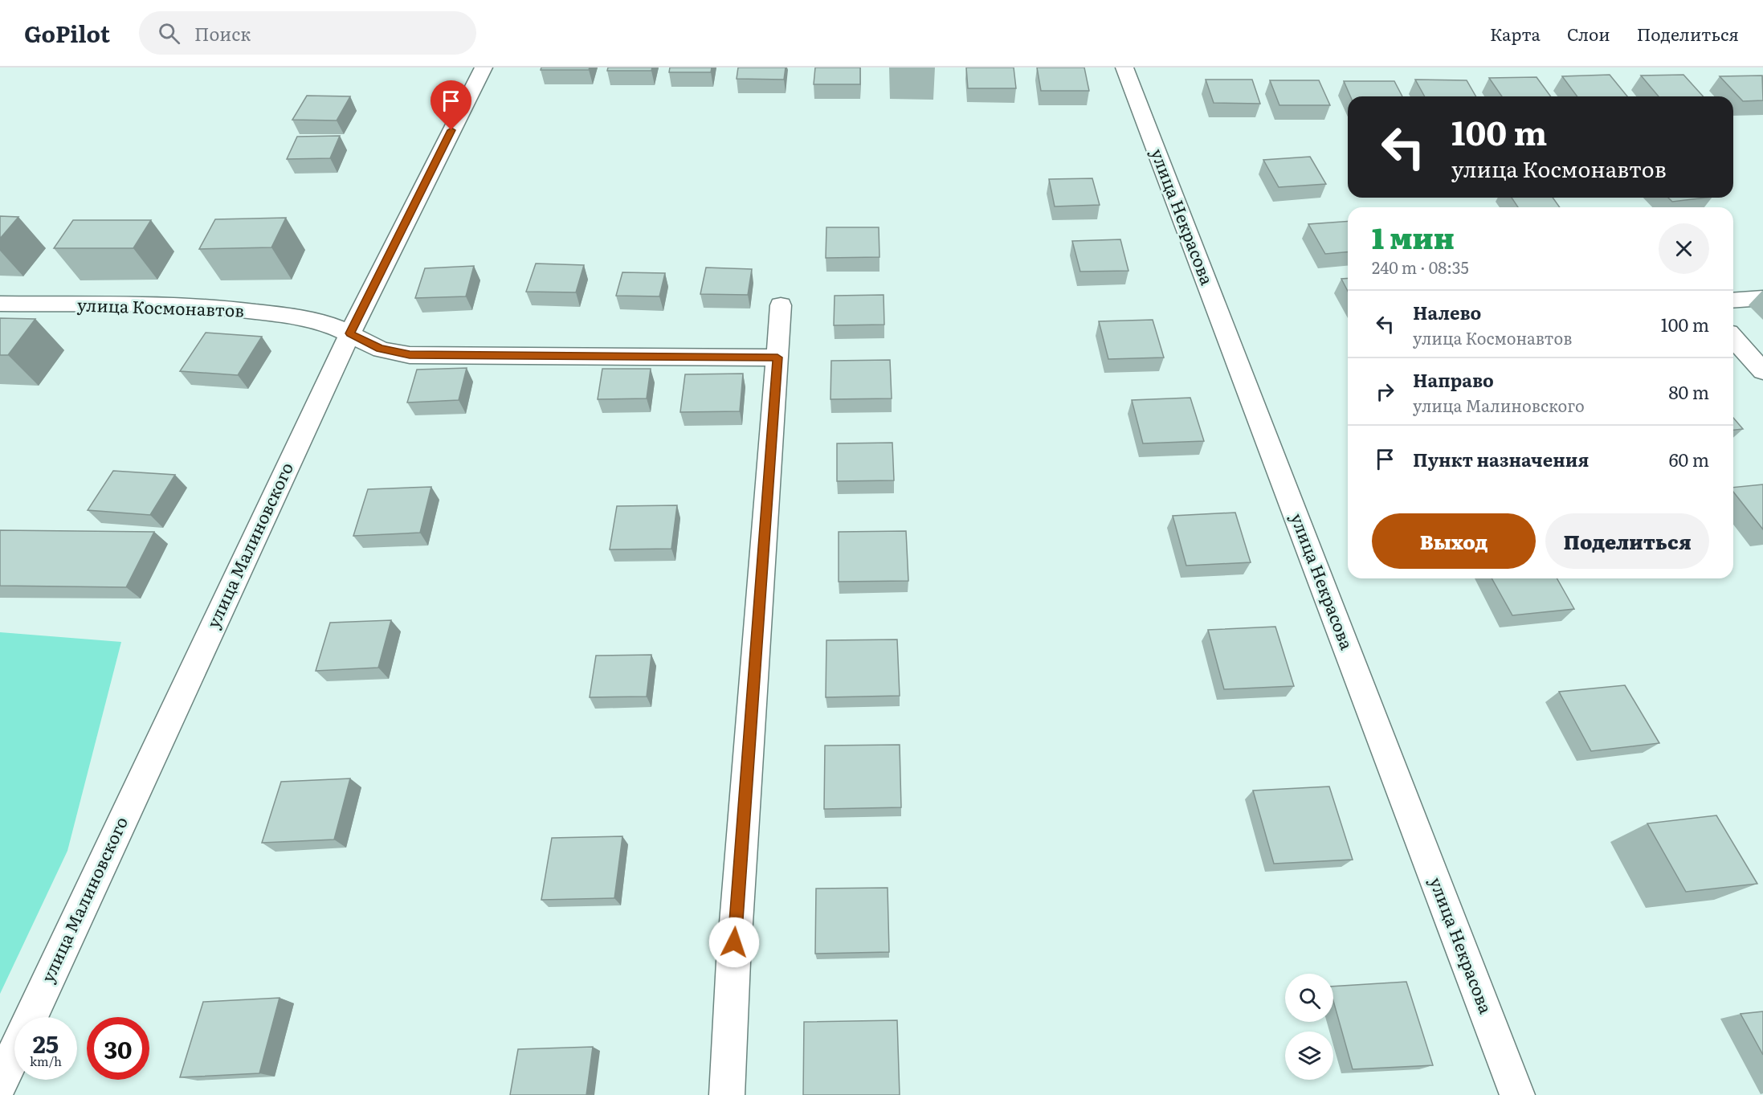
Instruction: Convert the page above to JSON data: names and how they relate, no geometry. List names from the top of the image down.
{
  "streets": {
    "street": ["улица Некрасова", "улица Космонавтов", "улица Малиновского"]
  },
  "crossings": [
    ["улица Космонавтов", "улица Малиновского"]
  ],
  "page": {
    "header": "GoPilot",
    "search": "Поиск",
    "nav": ["Карта", "Слои", "Поделиться"],
    "turn": ["100 m", "улица Космонавтов"],
    "heading": ["1 мин", "240 m · 08:35"],
    "list": [
      {
        "name": "Налево",
        "note": "улица Космонавтов",
        "value": "100 m"
      },
      {
        "name": "Направо",
        "note": "улица Малиновского",
        "value": "80 m"
      },
      {
        "name": "Пункт назначения",
        "value": "60 m"
      }
    ],
    "buttons": ["Выход", "Поделиться"],
    "speed": "25 km/h",
    "limit": "30"
  }
}
